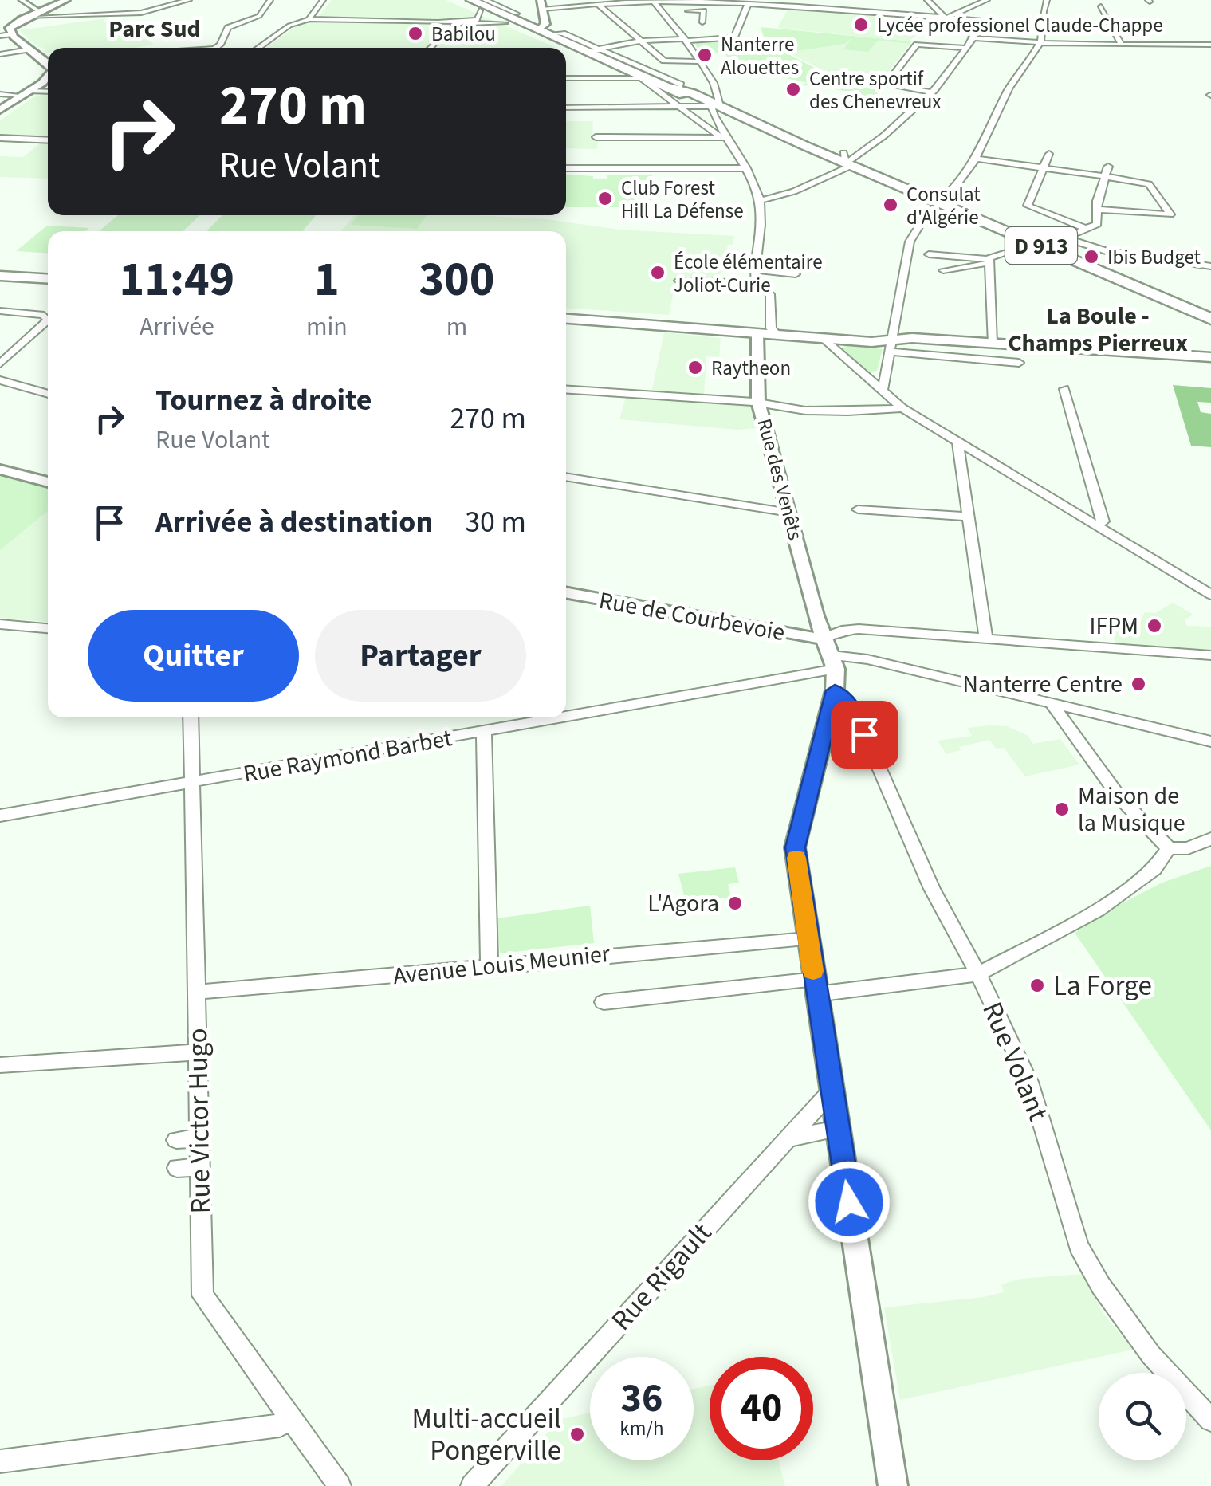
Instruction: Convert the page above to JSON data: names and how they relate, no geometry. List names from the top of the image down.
{
  "streets": {
    "main road": ["D 913"],
    "street": [
      "Rue des Venêts",
      "Rue de Courbevoie",
      "Rue Raymond Barbet",
      "Avenue Louis Meunier",
      "Rue Volant",
      "Rue Victor Hugo",
      "Rue Rigault"
    ]
  },
  "crossings": [
    ["Rue des Venêts", "Rue de Courbevoie"],
    ["Rue des Venêts", "Rue Raymond Barbet"],
    ["Rue Raymond Barbet", "Rue Victor Hugo"],
    ["Avenue Louis Meunier", "Rue Victor Hugo"]
  ],
  "districts": ["Parc Sud", "La Boule - Champs Pierreux"],
  "places": [
    "Lycée professionel Claude-Chappe",
    "Babilou",
    "Nanterre Alouettes",
    "Centre sportif des Chenevreux",
    "Club Forest Hill La Défense",
    "Consulat d'Algérie",
    "Ibis Budget",
    "École élémentaire Joliot-Curie",
    "Raytheon",
    "IFPM",
    "Nanterre Centre",
    "Maison de la Musique",
    "L'Agora",
    "La Forge",
    "Multi-accueil Pongerville"
  ],
  "page": {
    "turn": ["270 m", "Rue Volant"],
    "eta": [
      "11:49",
      "Arrivée",
      "1",
      "min",
      "300",
      "m"
    ],
    "list": [
      {
        "name": "Tournez à droite",
        "note": "Rue Volant",
        "value": "270 m"
      },
      {
        "name": "Arrivée à destination",
        "value": "30 m"
      }
    ],
    "buttons": ["Quitter", "Partager"],
    "speed": "36 km/h",
    "limit": "40"
  }
}
